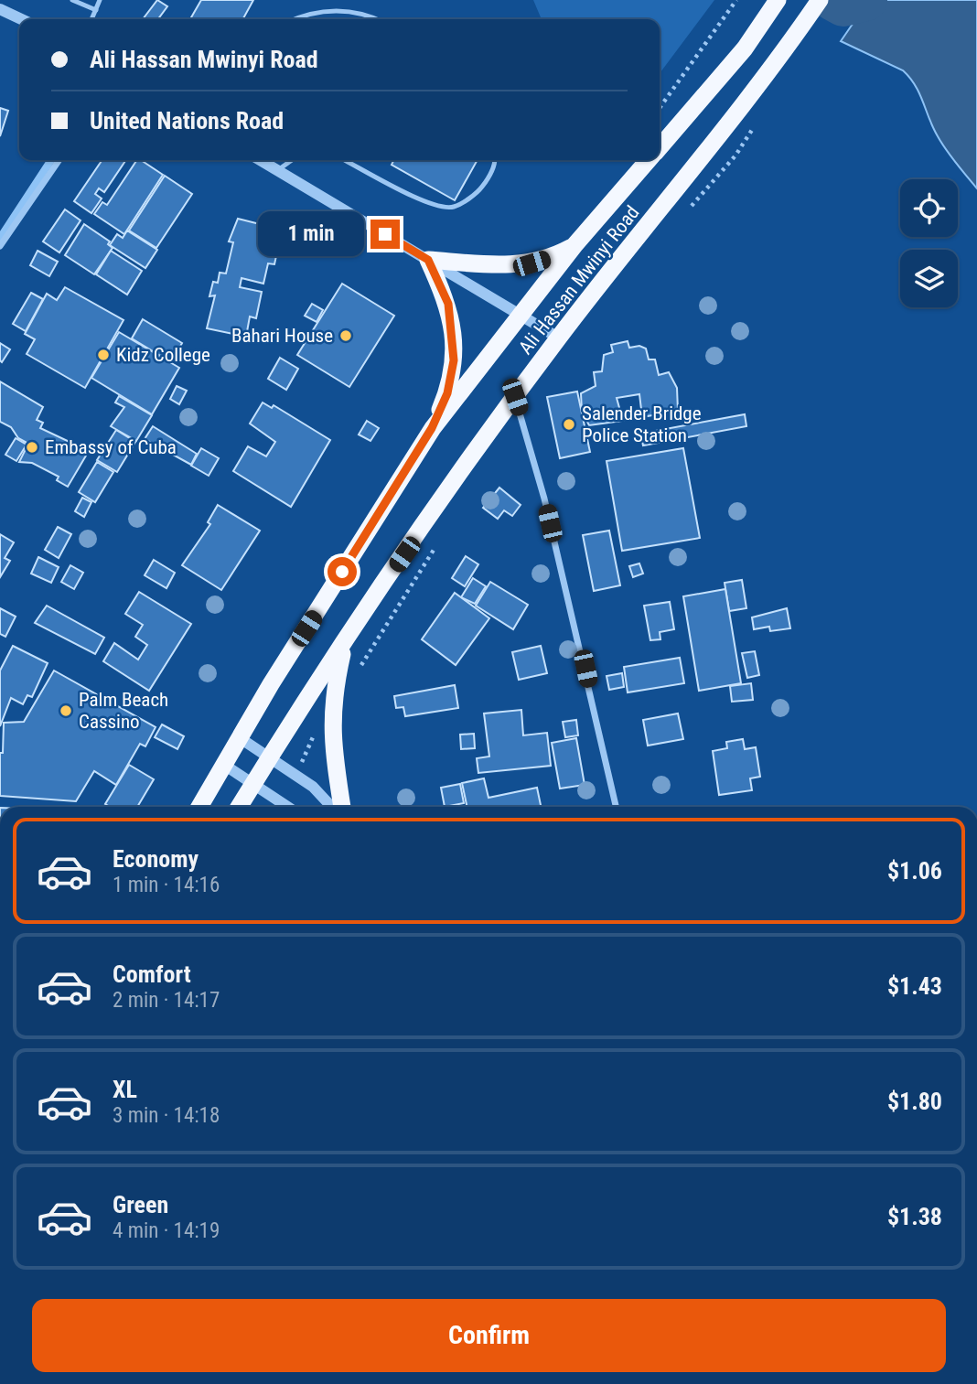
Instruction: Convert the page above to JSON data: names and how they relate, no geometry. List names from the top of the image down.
{
  "streets": {
    "highway": ["Ali Hassan Mwinyi Road"]
  },
  "places": [
    "Bahari House",
    "Kidz College",
    "Salender Bridge Police Station",
    "Embassy of Cuba",
    "Palm Beach Cassino"
  ],
  "page": {
    "banner": ["Ali Hassan Mwinyi Road", "United Nations Road"],
    "bubble": "1 min",
    "list": [
      {
        "name": "Economy",
        "note": "1 min · 14:16",
        "value": "$1.06"
      },
      {
        "name": "Comfort",
        "note": "2 min · 14:17",
        "value": "$1.43"
      },
      {
        "name": "XL",
        "note": "3 min · 14:18",
        "value": "$1.80"
      },
      {
        "name": "Green",
        "note": "4 min · 14:19",
        "value": "$1.38"
      }
    ],
    "buttons": "Confirm"
  }
}
